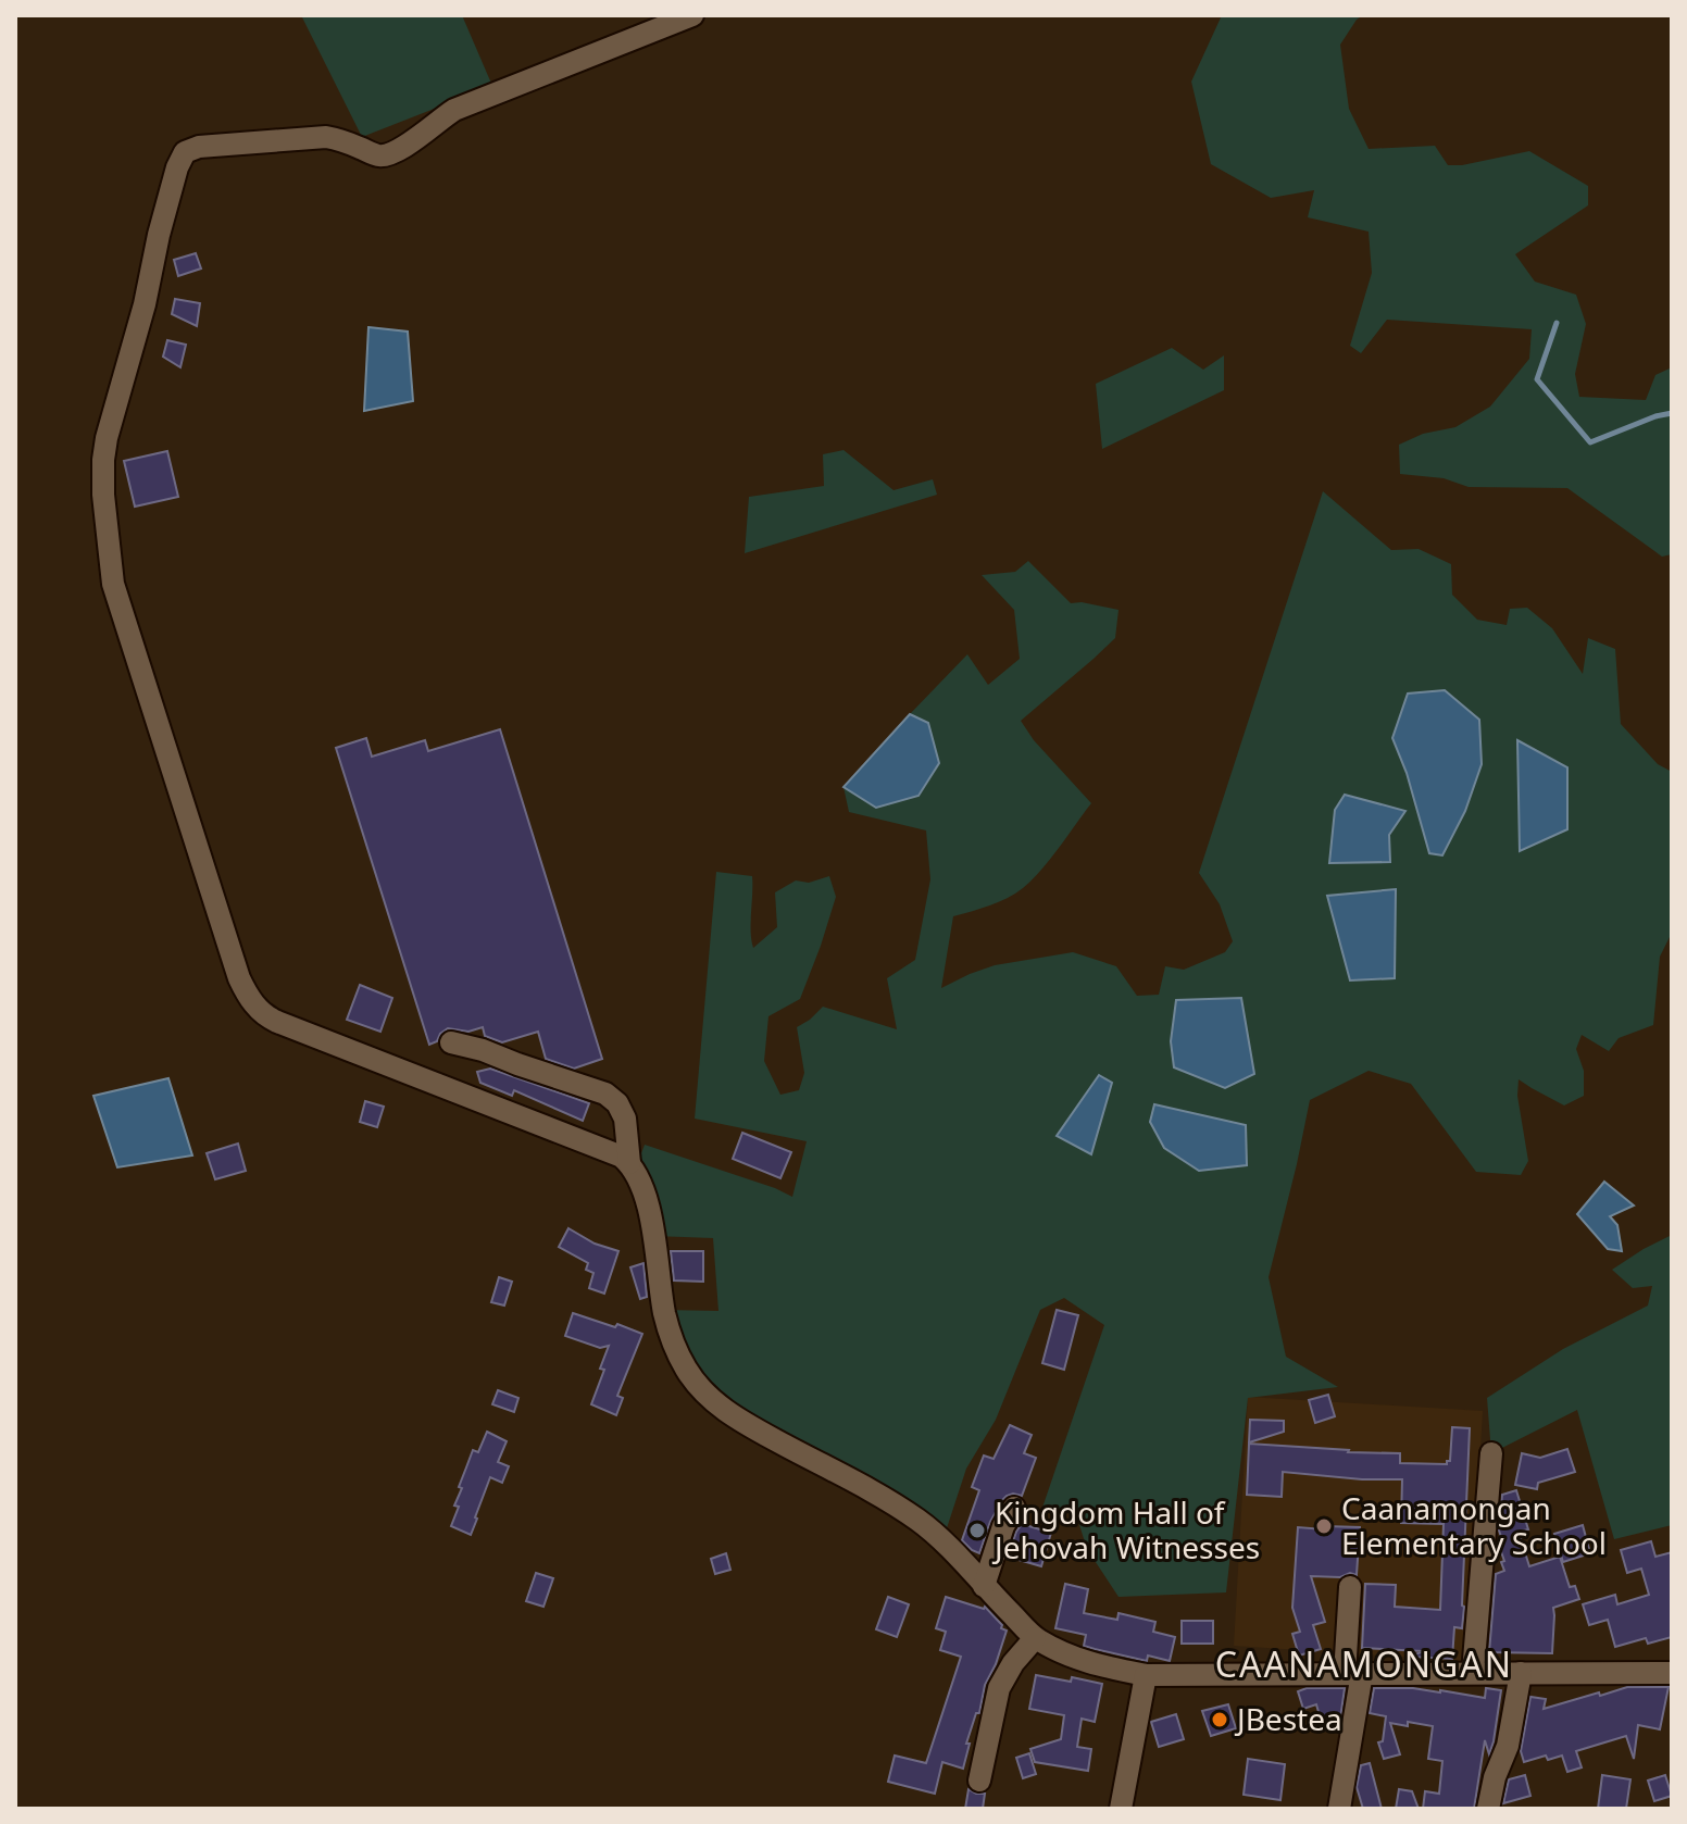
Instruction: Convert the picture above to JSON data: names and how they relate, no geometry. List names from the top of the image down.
{
  "districts": ["CAANAMONGAN"],
  "places": ["Caanamongan Elementary School", "Kingdom Hall of Jehovah Witnesses", "JBestea"]
}
